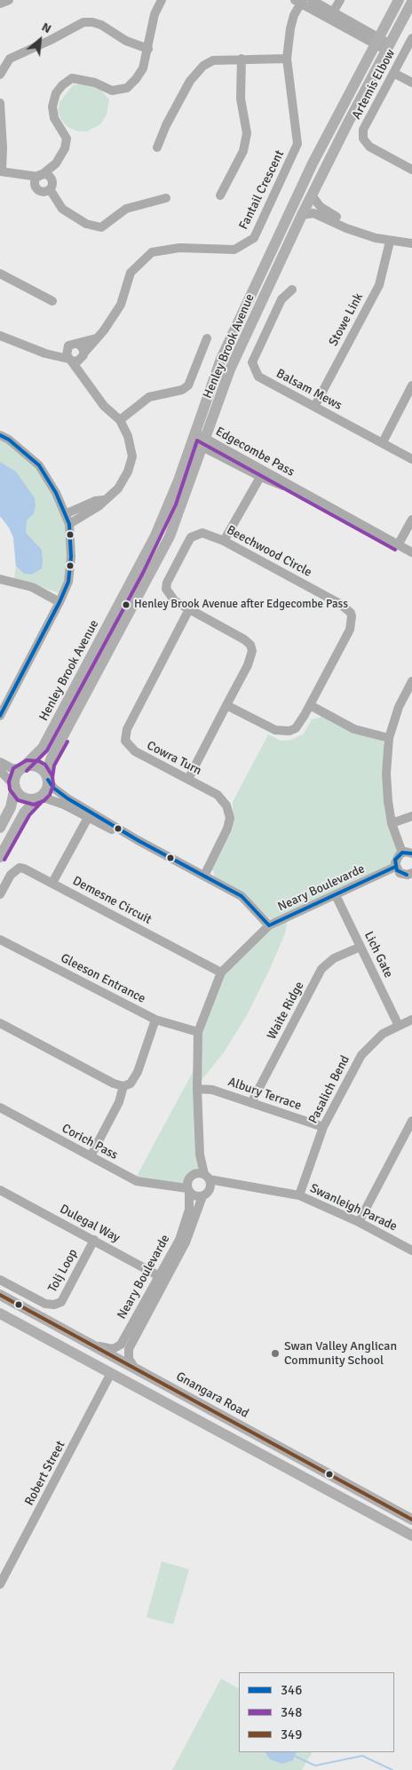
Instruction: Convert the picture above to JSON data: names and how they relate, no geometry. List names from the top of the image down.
{
  "streets": {
    "main road": ["Henley Brook Avenue", "Gnangara Road"],
    "street": [
      "Artemis Elbow",
      "Fantail Crescent",
      "Stowe Link",
      "Balsam Mews",
      "Edgecombe Pass",
      "Beechwood Circle",
      "Cowra Turn",
      "Neary Boulevarde",
      "Demesne Circuit",
      "Lich Gate",
      "Gleeson Entrance",
      "Waite Ridge",
      "Pasalich Bend",
      "Albury Terrace",
      "Corich Pass",
      "Swanleigh Parade",
      "Dulegal Way",
      "Tolj Loop",
      "Robert Street"
    ]
  },
  "crossings": [
    ["Stowe Link", "Balsam Mews"],
    ["Henley Brook Avenue", "Edgecombe Pass"],
    ["Beechwood Circle", "Cowra Turn"],
    ["Neary Boulevarde", "Demesne Circuit"],
    ["Neary Boulevarde", "Lich Gate"],
    ["Neary Boulevarde", "Gleeson Entrance"],
    ["Neary Boulevarde", "Albury Terrace"],
    ["Neary Boulevarde", "Corich Pass"],
    ["Neary Boulevarde", "Swanleigh Parade"],
    ["Neary Boulevarde", "Dulegal Way"],
    ["Neary Boulevarde", "Gnangara Road"],
    ["Lich Gate", "Waite Ridge"],
    ["Lich Gate", "Pasalich Bend"],
    ["Waite Ridge", "Albury Terrace"],
    ["Pasalich Bend", "Albury Terrace"],
    ["Pasalich Bend", "Swanleigh Parade"],
    ["Corich Pass", "Swanleigh Parade"],
    ["Dulegal Way", "Tolj Loop"]
  ],
  "places": ["Henley Brook Avenue after Edgecombe Pass", "Swan Valley Anglican Community School"],
  "lines": ["transit line 346", "transit line 348", "transit line 349"],
  "legend": ["346", "348", "349"],
  "north": "top right"
}
